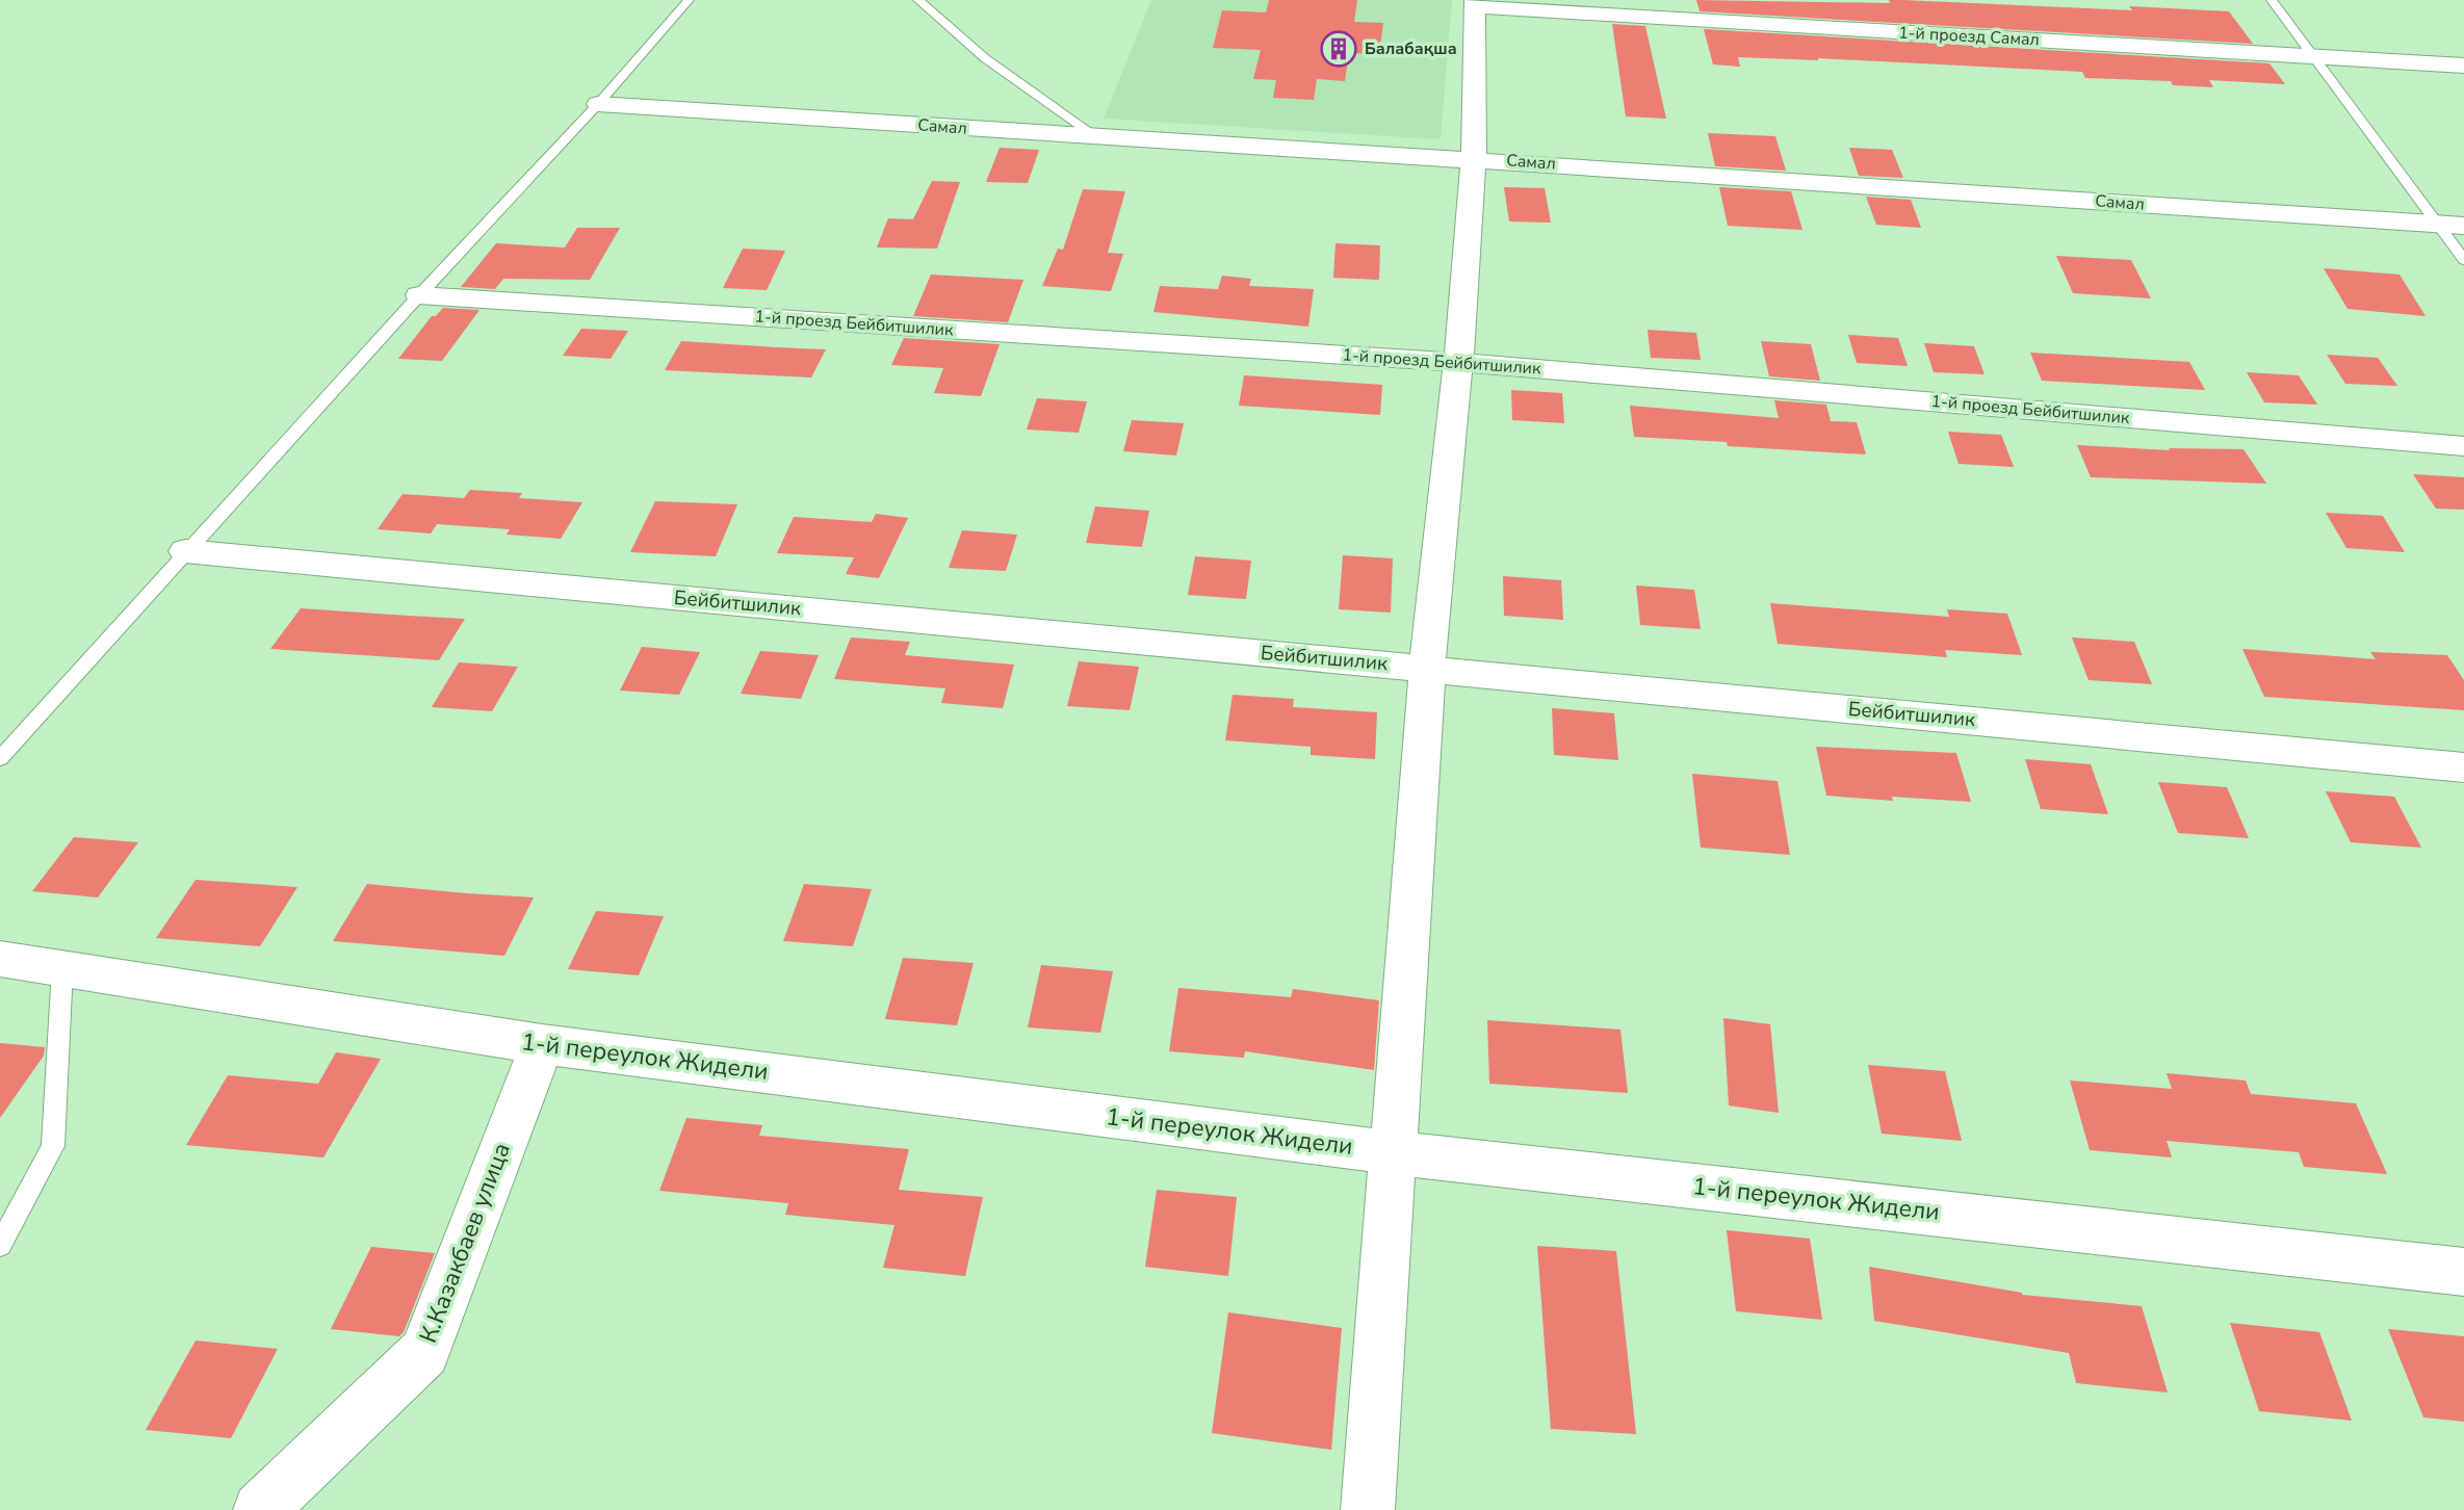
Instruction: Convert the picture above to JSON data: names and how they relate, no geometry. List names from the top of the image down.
{
  "streets": {
    "street": [
      "1-й проезд Самал",
      "Самал",
      "1-й проезд Бейбитшилик",
      "Бейбитшилик",
      "1-й переулок Жидели",
      "К.Казакбаев улица"
    ]
  },
  "crossings": [
    ["1-й переулок Жидели", "К.Казакбаев улица"]
  ],
  "places": {
    "building": ["Балабақша"]
  }
}
